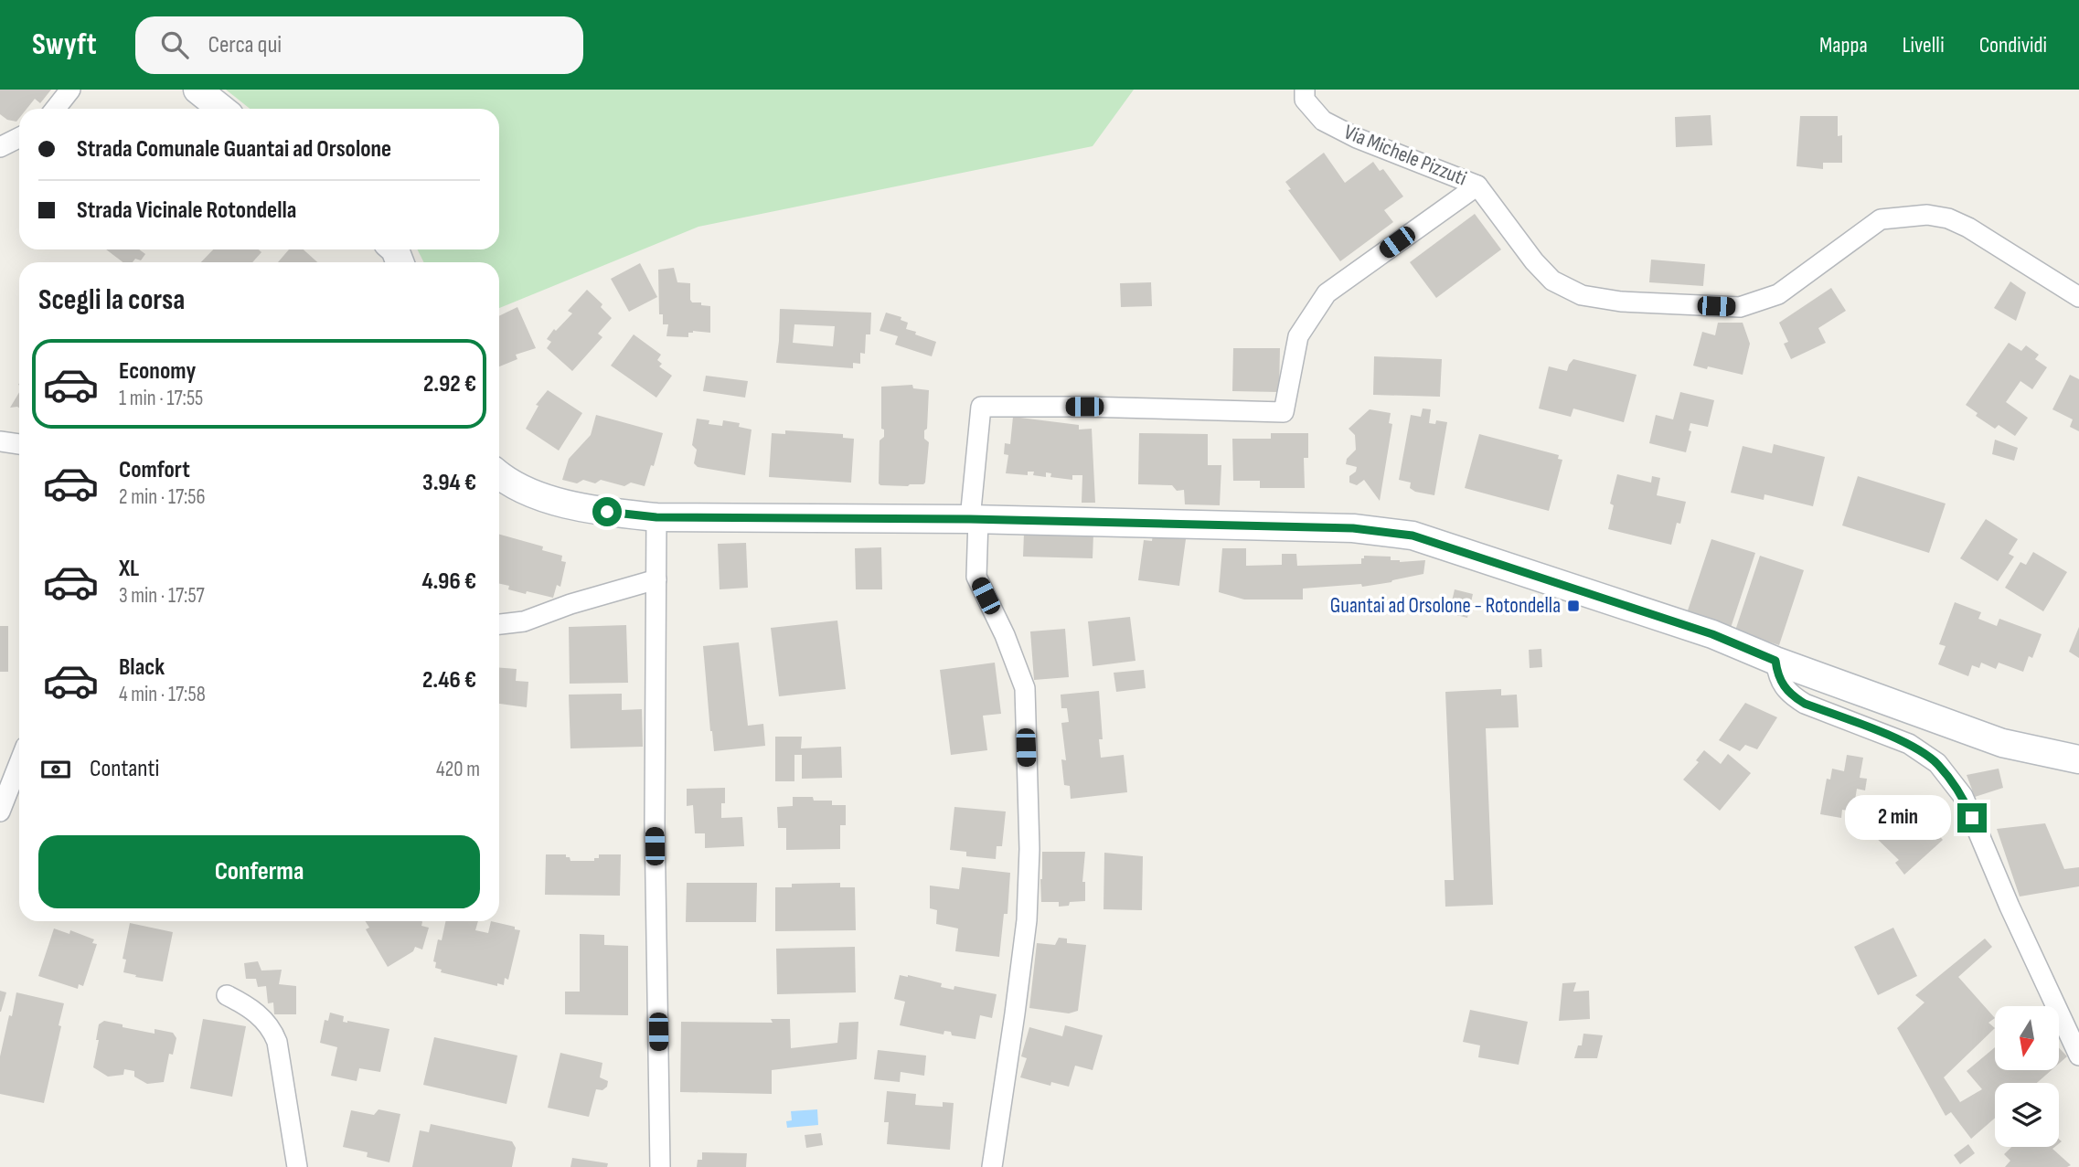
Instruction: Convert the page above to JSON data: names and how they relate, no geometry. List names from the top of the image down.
{
  "streets": {
    "street": ["Via Michele Pizzuti"]
  },
  "places": {
    "transit": ["Guantai ad Orsolone - Rotondella"]
  },
  "north": "bottom",
  "page": {
    "header": "Swyft",
    "search": "Cerca qui",
    "nav": ["Mappa", "Livelli", "Condividi"],
    "banner": ["Strada Comunale Guantai ad Orsolone", "Strada Vicinale Rotondella"],
    "heading": "Scegli la corsa",
    "list": [
      {
        "name": "Economy",
        "note": "1 min · 17:55",
        "value": "2.92 €"
      },
      {
        "name": "Comfort",
        "note": "2 min · 17:56",
        "value": "3.94 €"
      },
      {
        "name": "XL",
        "note": "3 min · 17:57",
        "value": "4.96 €"
      },
      {
        "name": "Black",
        "note": "4 min · 17:58",
        "value": "2.46 €"
      }
    ],
    "pay": ["Contanti", "420 m"],
    "bubble": "2 min",
    "buttons": "Conferma"
  }
}
